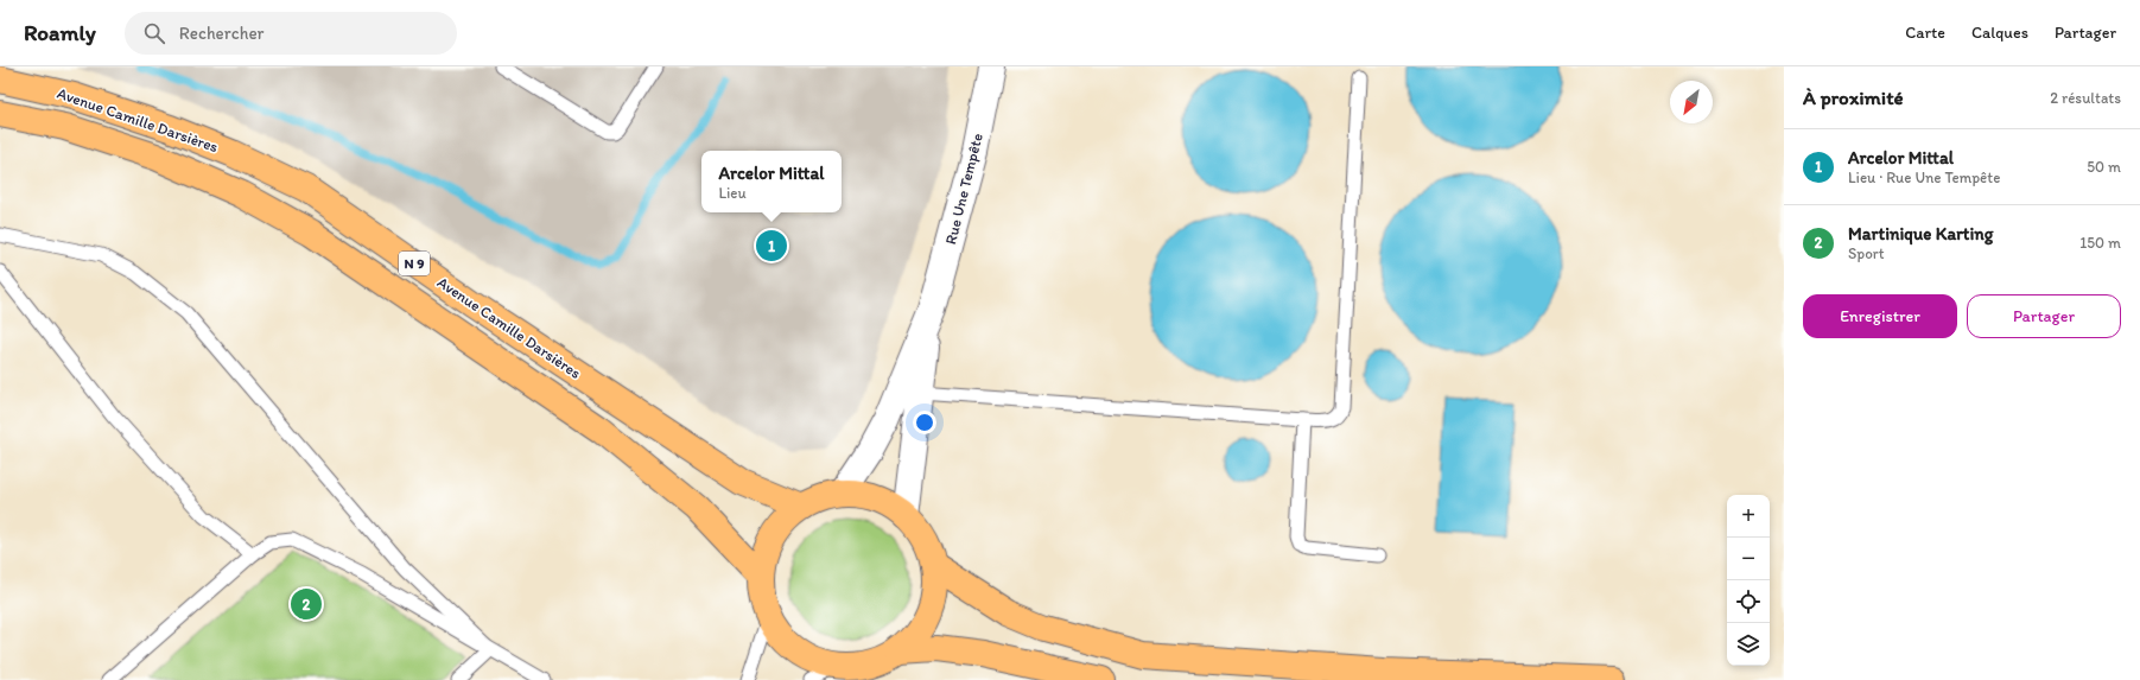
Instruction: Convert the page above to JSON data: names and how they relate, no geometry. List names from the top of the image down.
{
  "streets": {
    "main road": ["Avenue Camille Darsières", "N 9"],
    "street": ["Rue Une Tempête"]
  },
  "north": "bottom left",
  "page": {
    "header": "Roamly",
    "search": "Rechercher",
    "nav": ["Carte", "Calques", "Partager"],
    "heading": ["À proximité", "2 résultats"],
    "list": [
      {
        "mark": "1",
        "name": "Arcelor Mittal",
        "note": "Lieu · Rue Une Tempête",
        "value": "50 m"
      },
      {
        "mark": "2",
        "name": "Martinique Karting",
        "note": "Sport",
        "value": "150 m"
      }
    ],
    "popup": ["Arcelor Mittal", "Lieu"],
    "pins": ["1", "2"],
    "buttons": ["Enregistrer", "Partager"],
    "map_buttons": ["+", "−"]
  }
}
